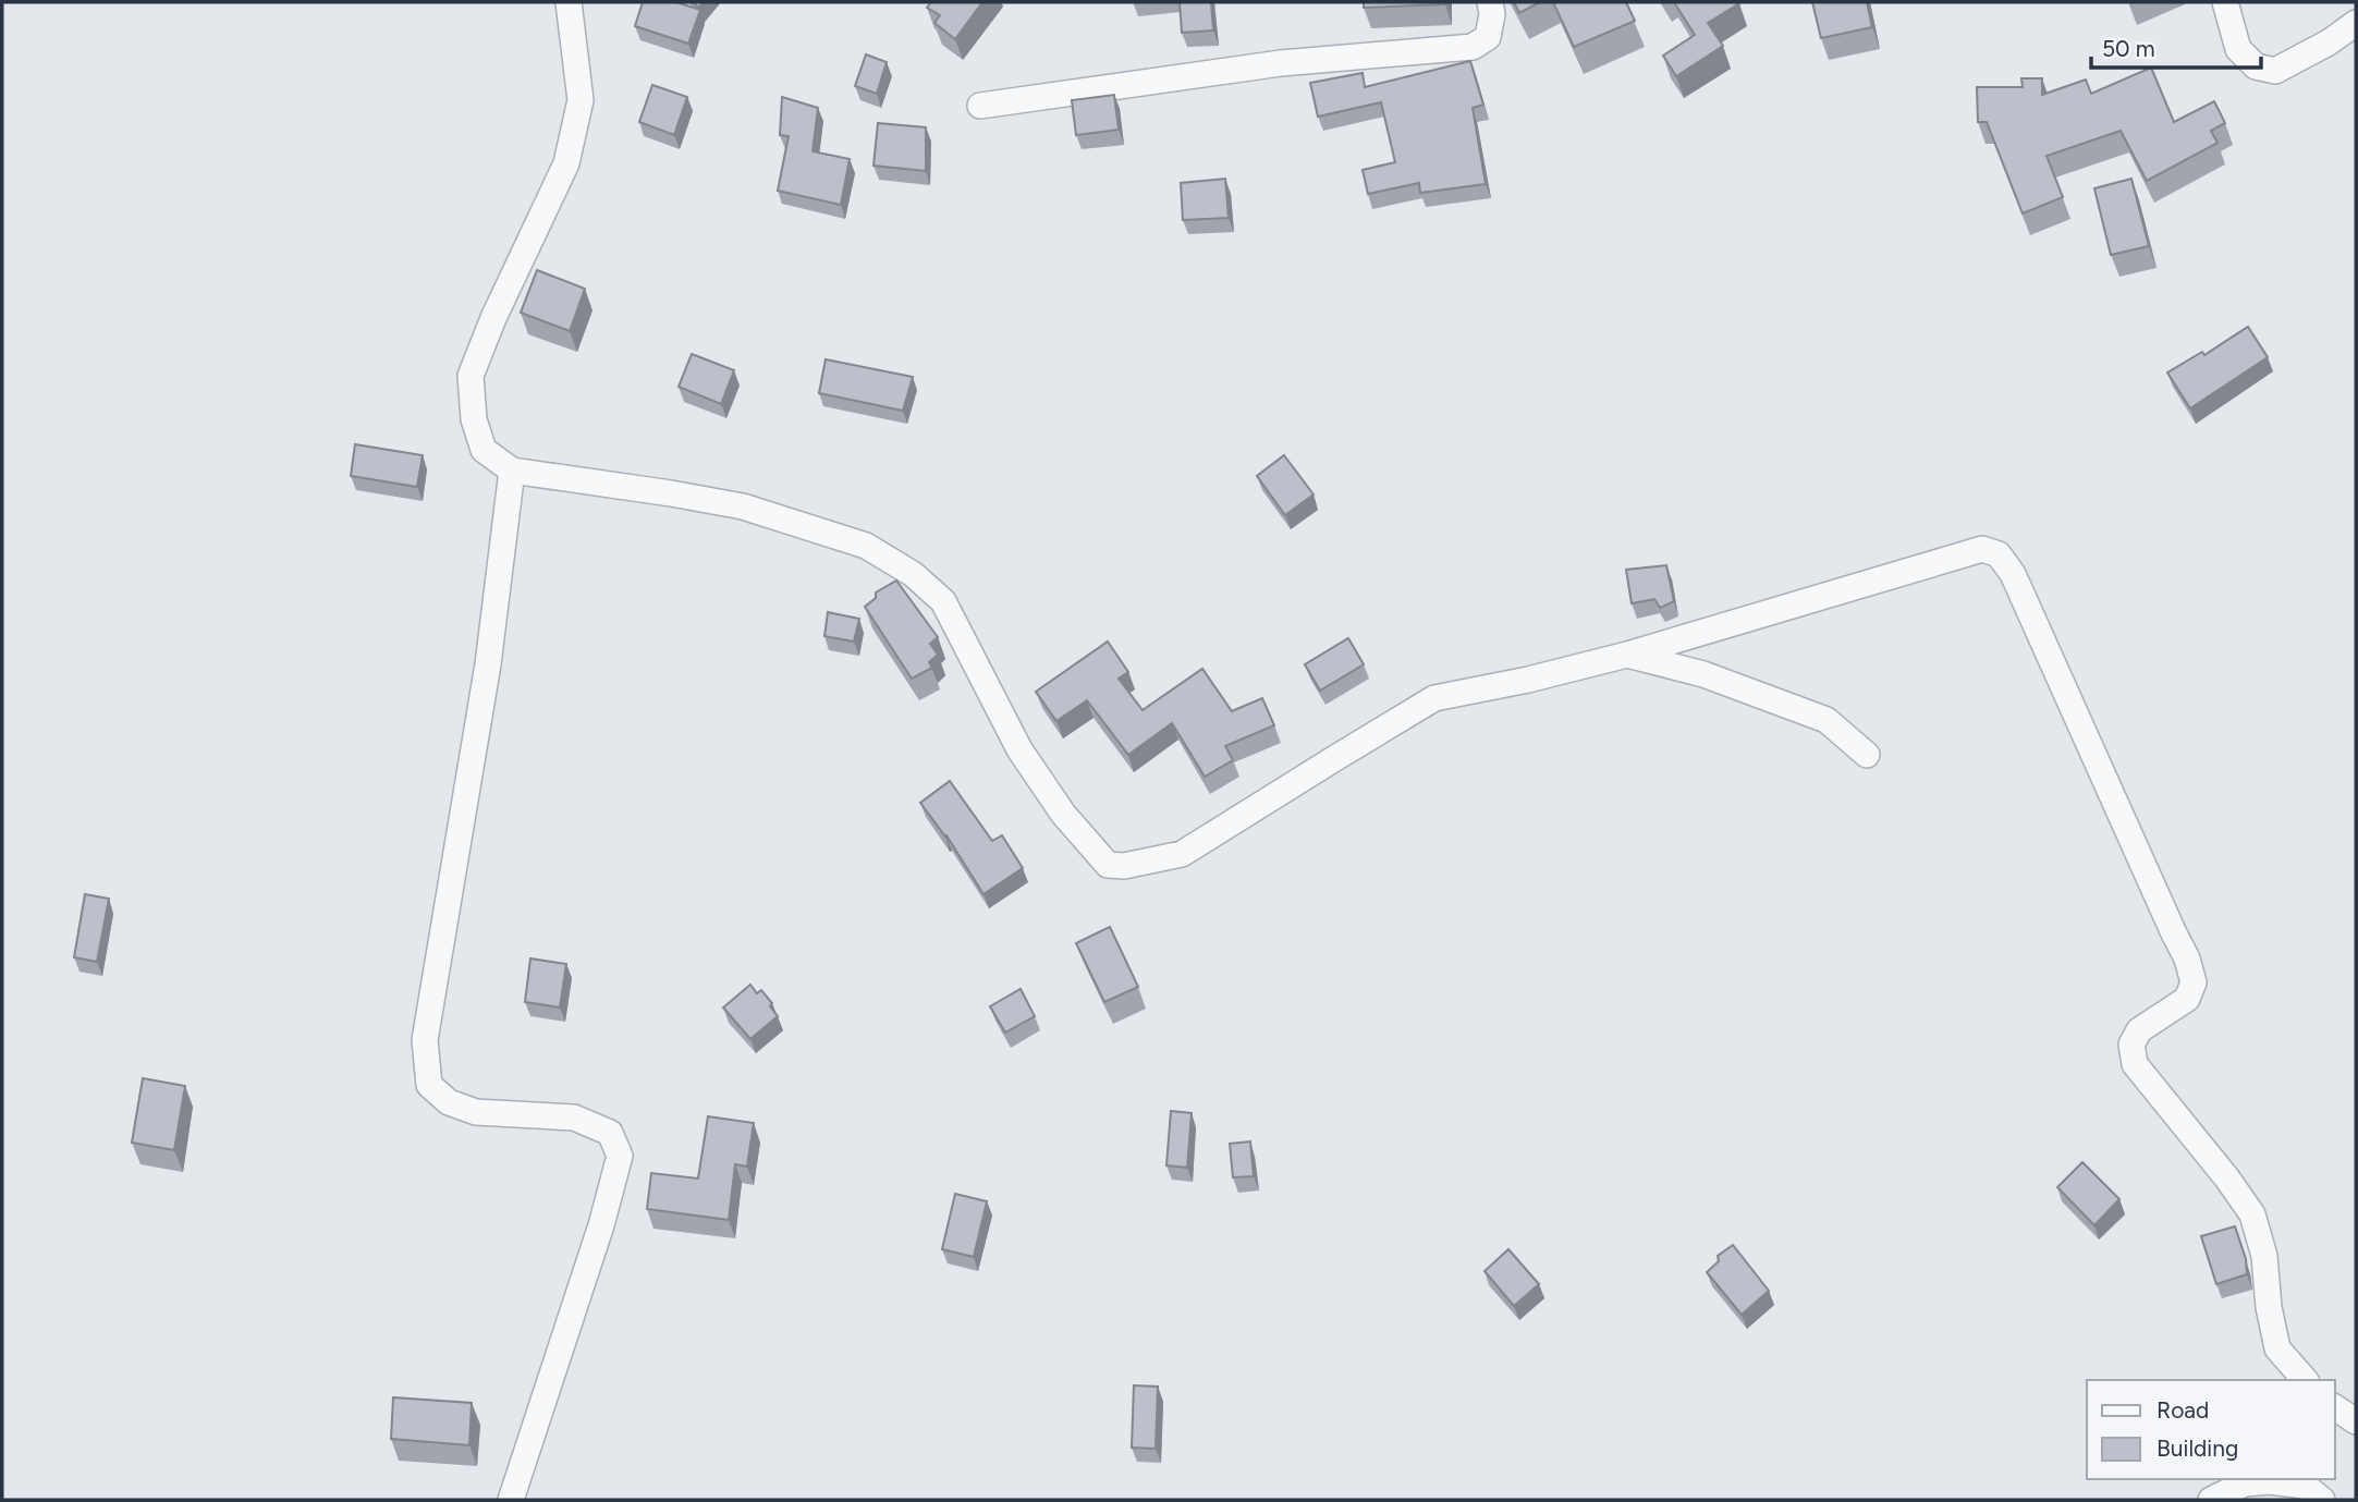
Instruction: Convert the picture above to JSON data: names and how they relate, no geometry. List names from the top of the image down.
{
  "legend": ["Road", "Building"],
  "scale_bar": "50 m"
}
